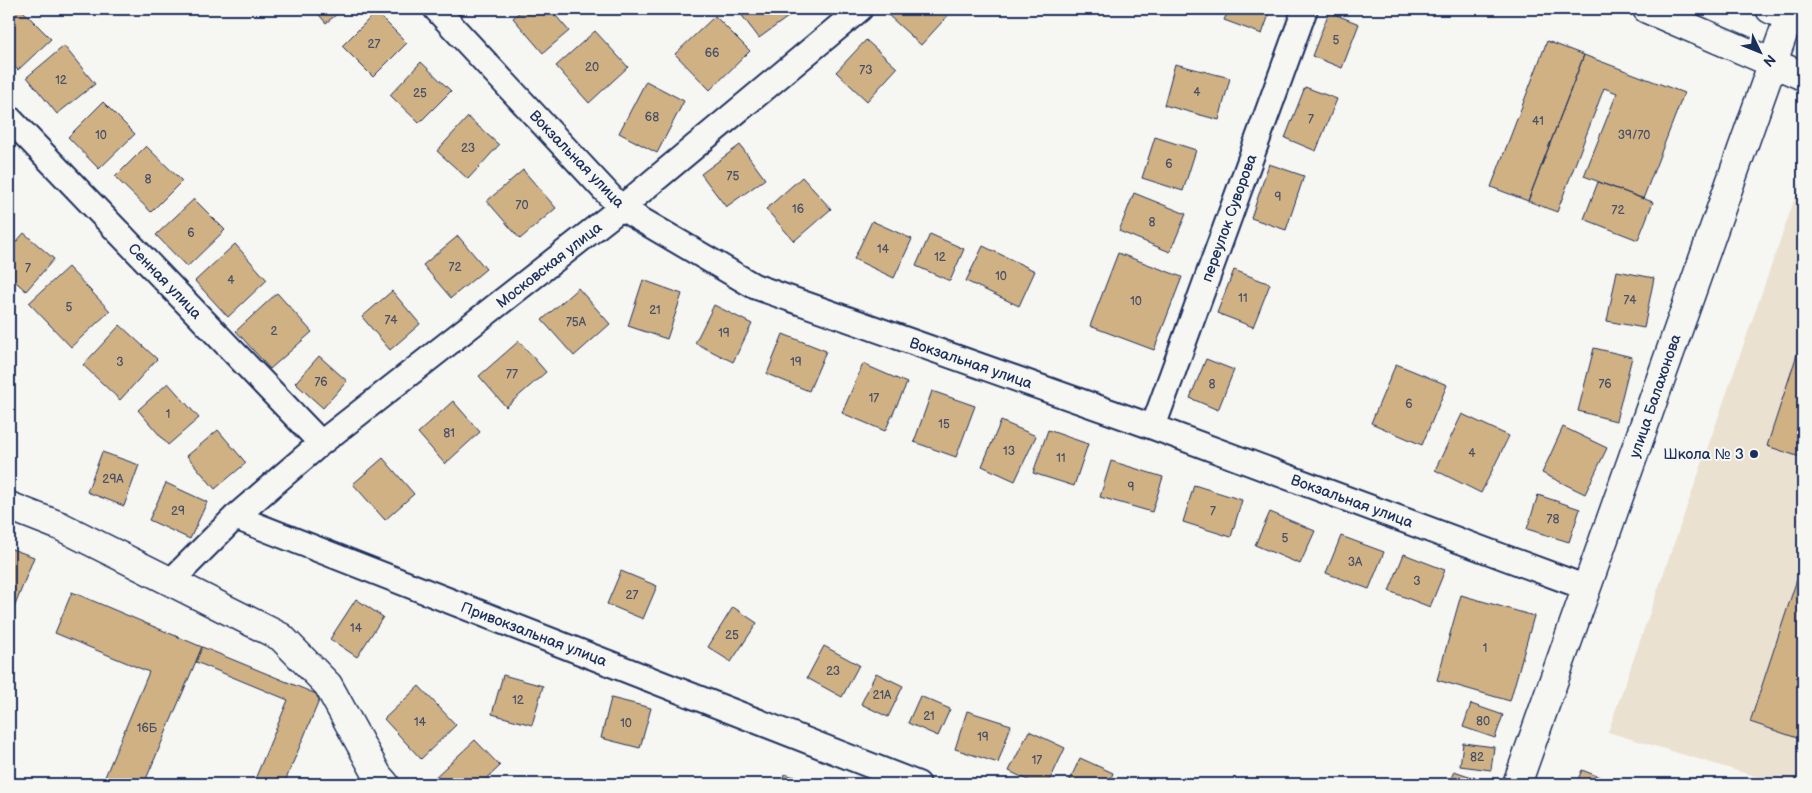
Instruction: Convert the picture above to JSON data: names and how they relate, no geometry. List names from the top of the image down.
{
  "streets": {
    "main road": ["улица Балахонова"],
    "street": [
      "Вокзальная улица",
      "переулок Суворова",
      "Московская улица",
      "Сенная улица",
      "Привокзальная улица"
    ]
  },
  "crossings": [
    ["Вокзальная улица", "переулок Суворова"],
    ["Вокзальная улица", "Московская улица"],
    ["Вокзальная улица", "улица Балахонова"],
    ["Московская улица", "Сенная улица"],
    ["Московская улица", "Привокзальная улица"]
  ],
  "places": ["Школа № 3"],
  "house_numbers": [
    "5",
    "27",
    "66",
    "20",
    "73",
    "12",
    "4",
    "25",
    "68",
    "7",
    "41",
    "10",
    "39/70",
    "23",
    "6",
    "75",
    "8",
    "9",
    "70",
    "16",
    "72",
    "8",
    "6",
    "14",
    "12",
    "72",
    "7",
    "10",
    "4",
    "11",
    "74",
    "10",
    "5",
    "21",
    "74",
    "75А",
    "2",
    "19",
    "3",
    "19",
    "77",
    "76",
    "8",
    "76",
    "17",
    "6",
    "1",
    "15",
    "81",
    "13",
    "4",
    "11",
    "29А",
    "9",
    "29",
    "7",
    "78",
    "5",
    "3А",
    "3",
    "27",
    "14",
    "25",
    "1",
    "23",
    "21А",
    "12",
    "21",
    "80",
    "14",
    "10",
    "16Б",
    "19",
    "82",
    "17"
  ],
  "north": "bottom right"
}
